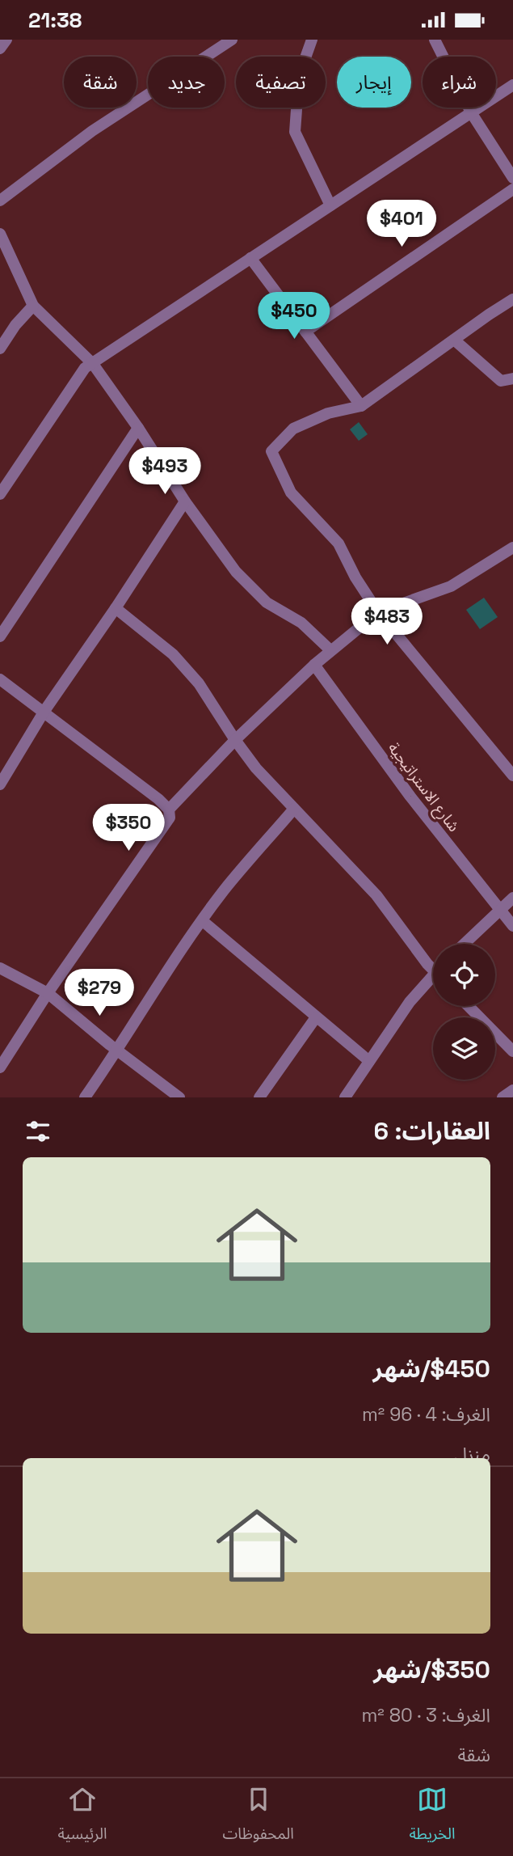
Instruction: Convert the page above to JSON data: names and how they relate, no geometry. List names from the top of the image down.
{
  "streets": {
    "street": ["شارع الاستراتيجية"]
  },
  "page": {
    "status": "21:38",
    "chip": [
      "شراء",
      "إيجار",
      "تصفية",
      "جديد",
      "شقة"
    ],
    "price": [
      "$401",
      "$450",
      "$493",
      "$483",
      "$350",
      "$279"
    ],
    "heading": "العقارات: 6",
    "list": [
      {
        "name": "$450/شهر",
        "note": "الغرف: 4 · 96 m² · منزل"
      },
      {
        "name": "$350/شهر",
        "note": "الغرف: 3 · 80 m² · شقة"
      }
    ],
    "tabs": ["الخريطة", "المحفوظات", "الرئيسية"]
  }
}
